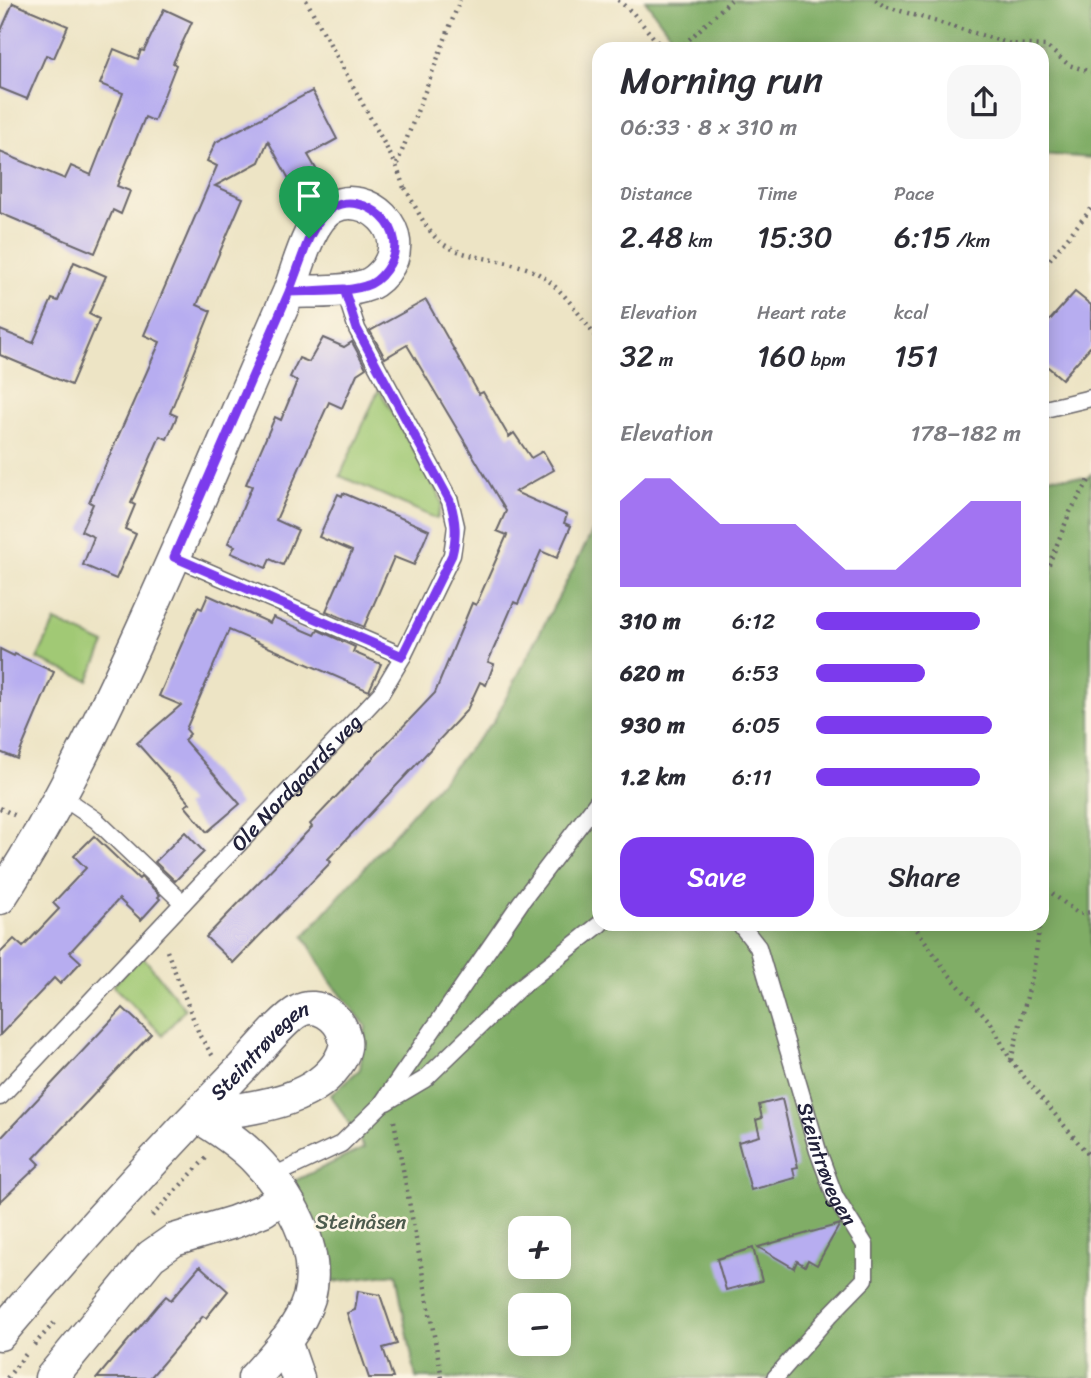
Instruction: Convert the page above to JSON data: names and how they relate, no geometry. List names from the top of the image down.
{
  "streets": {
    "street": ["Steintrøvegen"],
    "lane": ["Ole Nordgaards veg"]
  },
  "parks": ["Steinåsen"],
  "page": {
    "heading": ["Morning run", "06:33 · 8 × 310 m"],
    "stats": [
      ["Distance", "2.48 km"],
      ["Time", "15:30"],
      ["Pace", "6:15 /km"],
      ["Elevation", "32 m"],
      ["Heart rate", "160 bpm"],
      ["kcal", "151"]
    ],
    "chart": ["Elevation", "178–182 m"],
    "list": [
      {
        "name": "310 m",
        "note": "6:12"
      },
      {
        "name": "620 m",
        "note": "6:53"
      },
      {
        "name": "930 m",
        "note": "6:05"
      },
      {
        "name": "1.2 km",
        "note": "6:11"
      }
    ],
    "buttons": ["Save", "Share"],
    "map_buttons": ["+", "−"]
  }
}
